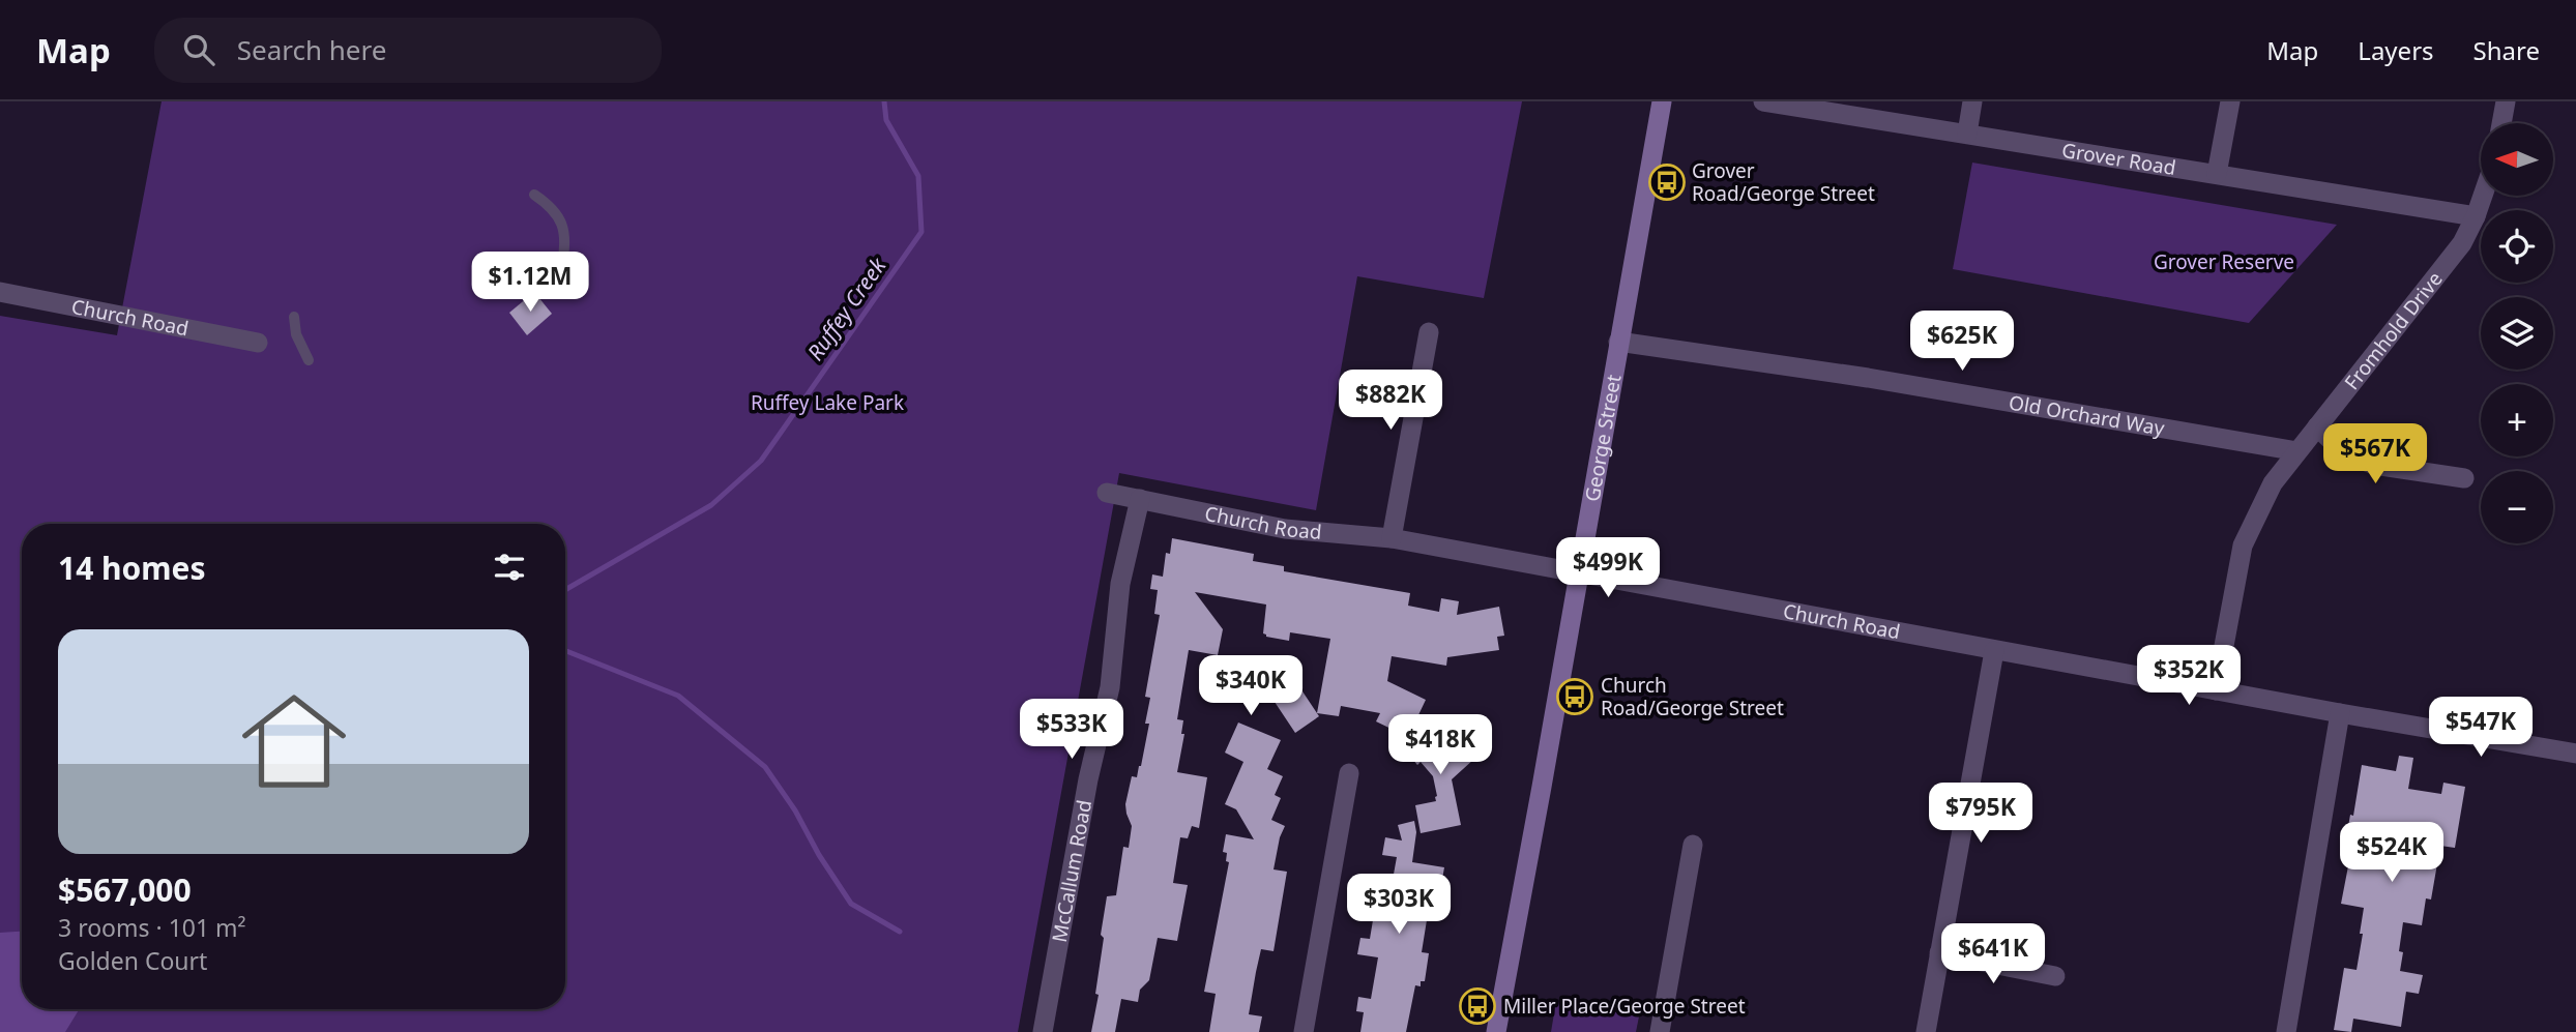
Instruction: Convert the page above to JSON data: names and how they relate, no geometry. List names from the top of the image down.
{
  "streets": {
    "main road": ["George Street"],
    "street": [
      "Grover Road",
      "Church Road",
      "Fromhold Drive",
      "Old Orchard Way",
      "McCallum Road"
    ]
  },
  "crossings": [
    ["Grover Road", "Fromhold Drive"],
    ["Church Road", "Fromhold Drive"],
    ["Church Road", "George Street"],
    ["Church Road", "McCallum Road"],
    ["Fromhold Drive", "Old Orchard Way"],
    ["Old Orchard Way", "George Street"]
  ],
  "water": ["Ruffey Creek"],
  "parks": ["Grover Reserve", "Ruffey Lake Park"],
  "places": {
    "bus stop": ["Grover Road/George Street", "Church Road/George Street", "Miller Place/George Street"]
  },
  "north": "left",
  "page": {
    "header": "Map",
    "search": "Search here",
    "nav": ["Map", "Layers", "Share"],
    "map_buttons": ["+", "−"],
    "price": [
      "$1.12M",
      "$625K",
      "$882K",
      "$567K",
      "$499K",
      "$352K",
      "$340K",
      "$547K",
      "$533K",
      "$418K",
      "$795K",
      "$524K",
      "$303K",
      "$641K"
    ],
    "heading": "14 homes",
    "list": [
      {
        "name": "$567,000",
        "note": "3 rooms · 101 m² · Golden Court"
      }
    ]
  }
}
